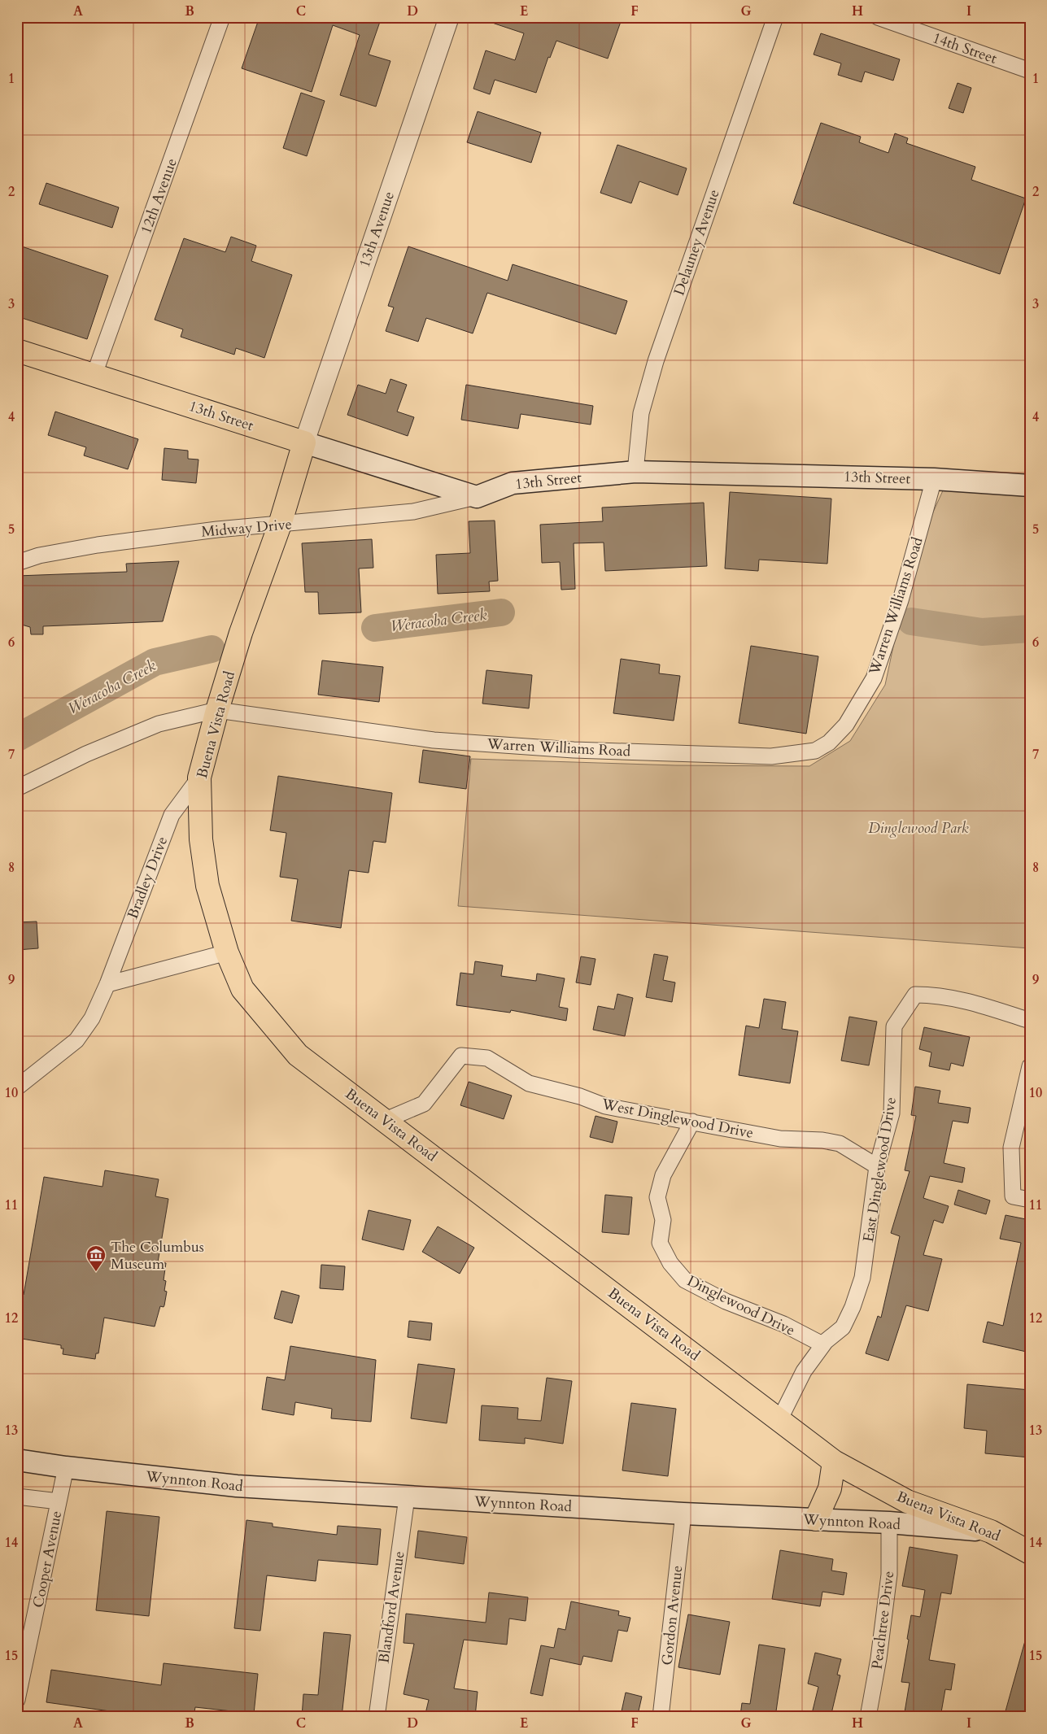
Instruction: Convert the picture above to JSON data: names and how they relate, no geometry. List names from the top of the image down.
{
  "streets": {
    "main road": ["13th Street", "Buena Vista Road", "Wynnton Road"],
    "street": [
      "14th Street",
      "12th Avenue",
      "13th Avenue",
      "Delauney Avenue",
      "Midway Drive",
      "Warren Williams Road",
      "Bradley Drive",
      "West Dinglewood Drive",
      "East Dinglewood Drive",
      "Dinglewood Drive",
      "Cooper Avenue",
      "Blandford Avenue",
      "Gordon Avenue",
      "Peachtree Drive"
    ]
  },
  "crossings": [
    ["12th Avenue", "13th Street"],
    ["13th Avenue", "13th Street"],
    ["13th Avenue", "Buena Vista Road"],
    ["Delauney Avenue", "13th Street"],
    ["13th Street", "Midway Drive"],
    ["13th Street", "Warren Williams Road"],
    ["13th Street", "Buena Vista Road"],
    ["Midway Drive", "Buena Vista Road"],
    ["Warren Williams Road", "Buena Vista Road"],
    ["Buena Vista Road", "Bradley Drive"],
    ["Buena Vista Road", "West Dinglewood Drive"],
    ["Buena Vista Road", "East Dinglewood Drive"],
    ["Buena Vista Road", "Wynnton Road"],
    ["West Dinglewood Drive", "East Dinglewood Drive"],
    ["West Dinglewood Drive", "Dinglewood Drive"],
    ["East Dinglewood Drive", "Dinglewood Drive"],
    ["Wynnton Road", "Cooper Avenue"],
    ["Wynnton Road", "Blandford Avenue"],
    ["Wynnton Road", "Gordon Avenue"],
    ["Wynnton Road", "Peachtree Drive"]
  ],
  "water": ["Weracoba Creek"],
  "parks": ["Dinglewood Park"],
  "places": {
    "museum": ["The Columbus Museum"]
  },
  "grid": {
    "columns": [
      "A",
      "B",
      "C",
      "D",
      "E",
      "F",
      "G",
      "H",
      "I"
    ],
    "rows": [
      "1",
      "2",
      "3",
      "4",
      "5",
      "6",
      "7",
      "8",
      "9",
      "10",
      "11",
      "12",
      "13",
      "14",
      "15"
    ]
  }
}
